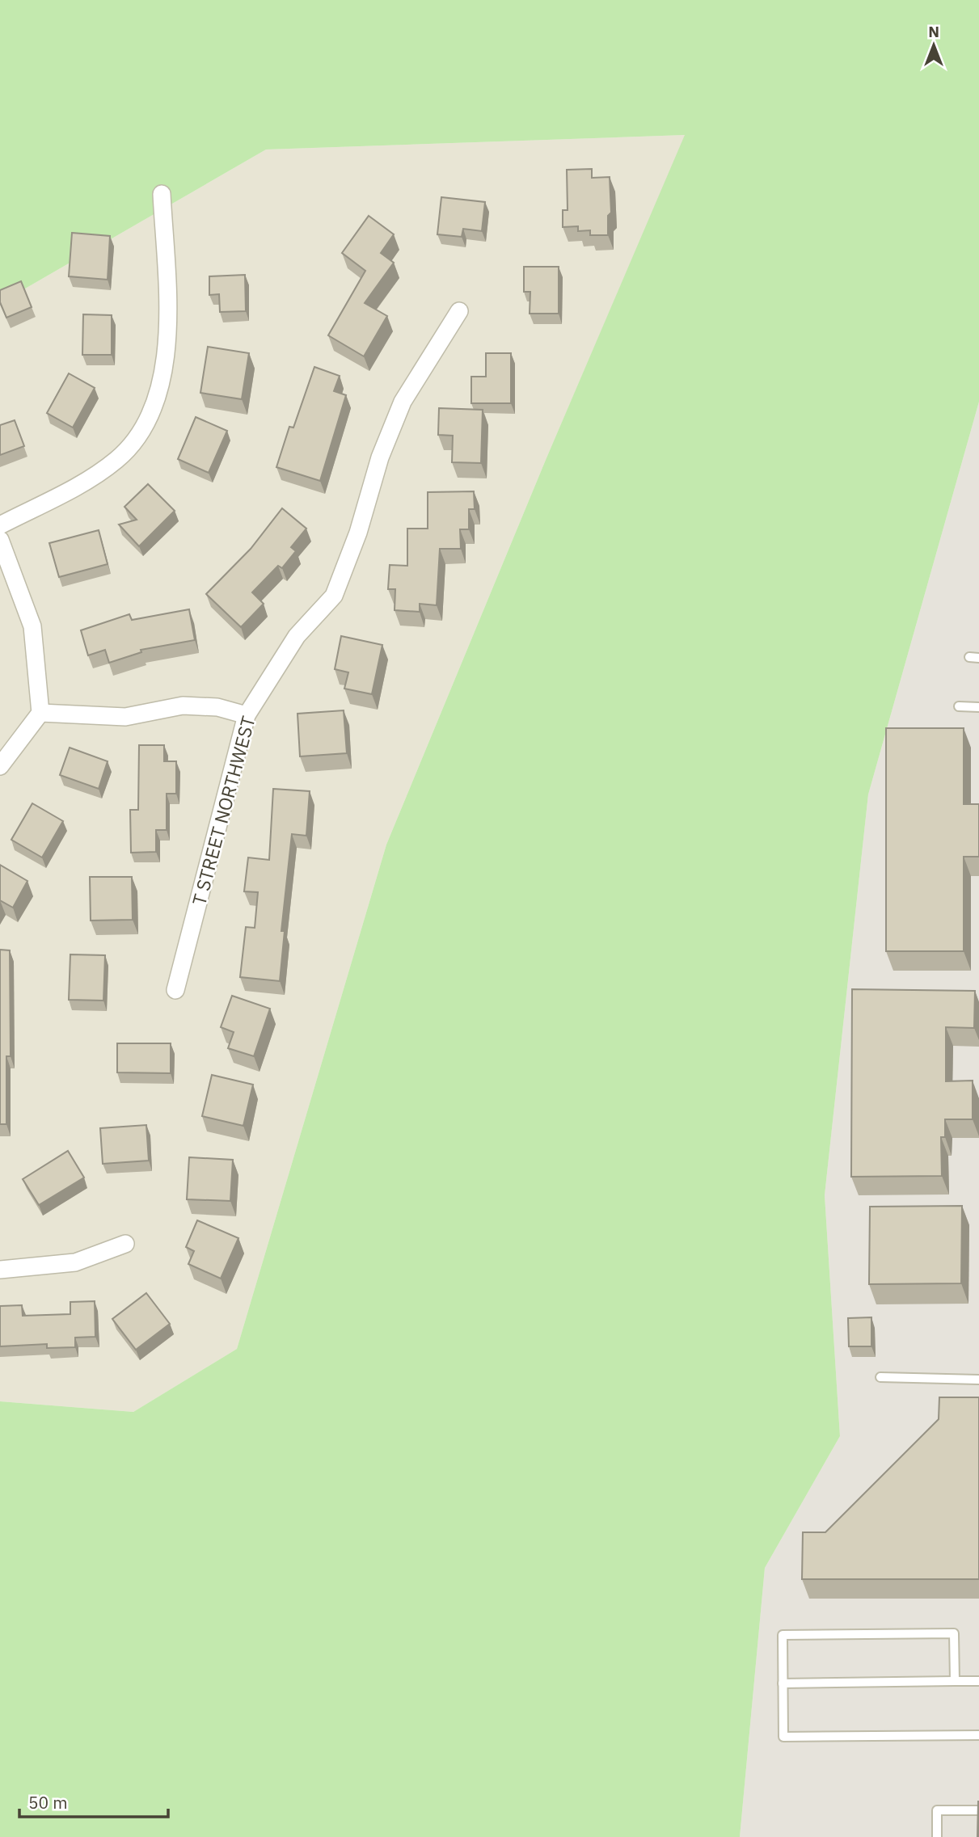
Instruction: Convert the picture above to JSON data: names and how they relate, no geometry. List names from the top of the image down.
{
  "streets": {
    "street": ["T STREET NORTHWEST"]
  },
  "scale_bar": "50 m",
  "north": "top"
}
